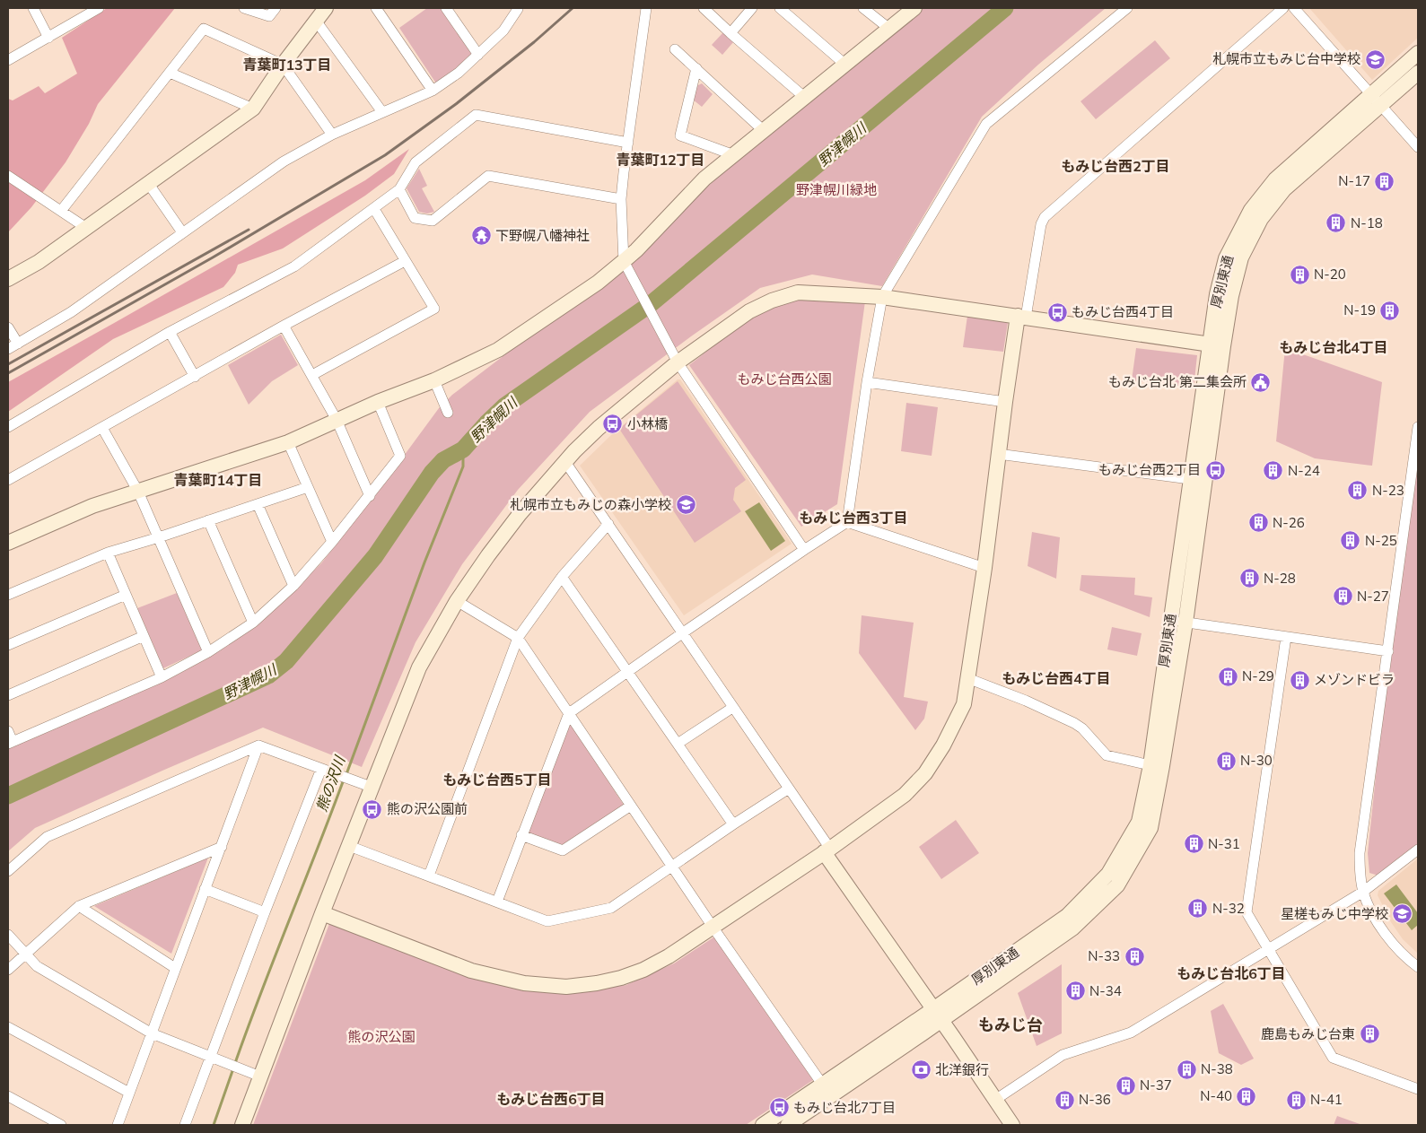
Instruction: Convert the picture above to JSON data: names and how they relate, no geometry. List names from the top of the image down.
{
  "streets": {
    "street": ["厚別東通"]
  },
  "districts": [
    "青葉町13丁目",
    "青葉町12丁目",
    "もみじ台西2丁目",
    "もみじ台北4丁目",
    "青葉町14丁目",
    "もみじ台西3丁目",
    "もみじ台西4丁目",
    "もみじ台西5丁目",
    "もみじ台北6丁目",
    "もみじ台",
    "もみじ台西6丁目"
  ],
  "water": ["野津幌川", "熊の沢川"],
  "parks": ["野津幌川緑地", "もみじ台西公園", "熊の沢公園"],
  "places": {
    "school or university": ["札幌市立もみじ台中学校", "札幌市立もみじの森小学校", "星槎もみじ中学校"],
    "building": [
      "N-17",
      "N-18",
      "N-20",
      "N-19",
      "N-24",
      "N-23",
      "N-26",
      "N-25",
      "N-28",
      "N-27",
      "N-29",
      "メゾンドビラ",
      "N-30",
      "N-31",
      "N-32",
      "N-33",
      "N-34",
      "鹿島もみじ台東",
      "N-38",
      "N-37",
      "N-40",
      "N-36",
      "N-41"
    ],
    "temple": ["下野幌八幡神社"],
    "bus stop": [
      "もみじ台西4丁目",
      "小林橋",
      "もみじ台西2丁目",
      "熊の沢公園前",
      "もみじ台北7丁目"
    ],
    "public building": ["もみじ台北 第二集会所"],
    "bank": ["北洋銀行"]
  }
}
